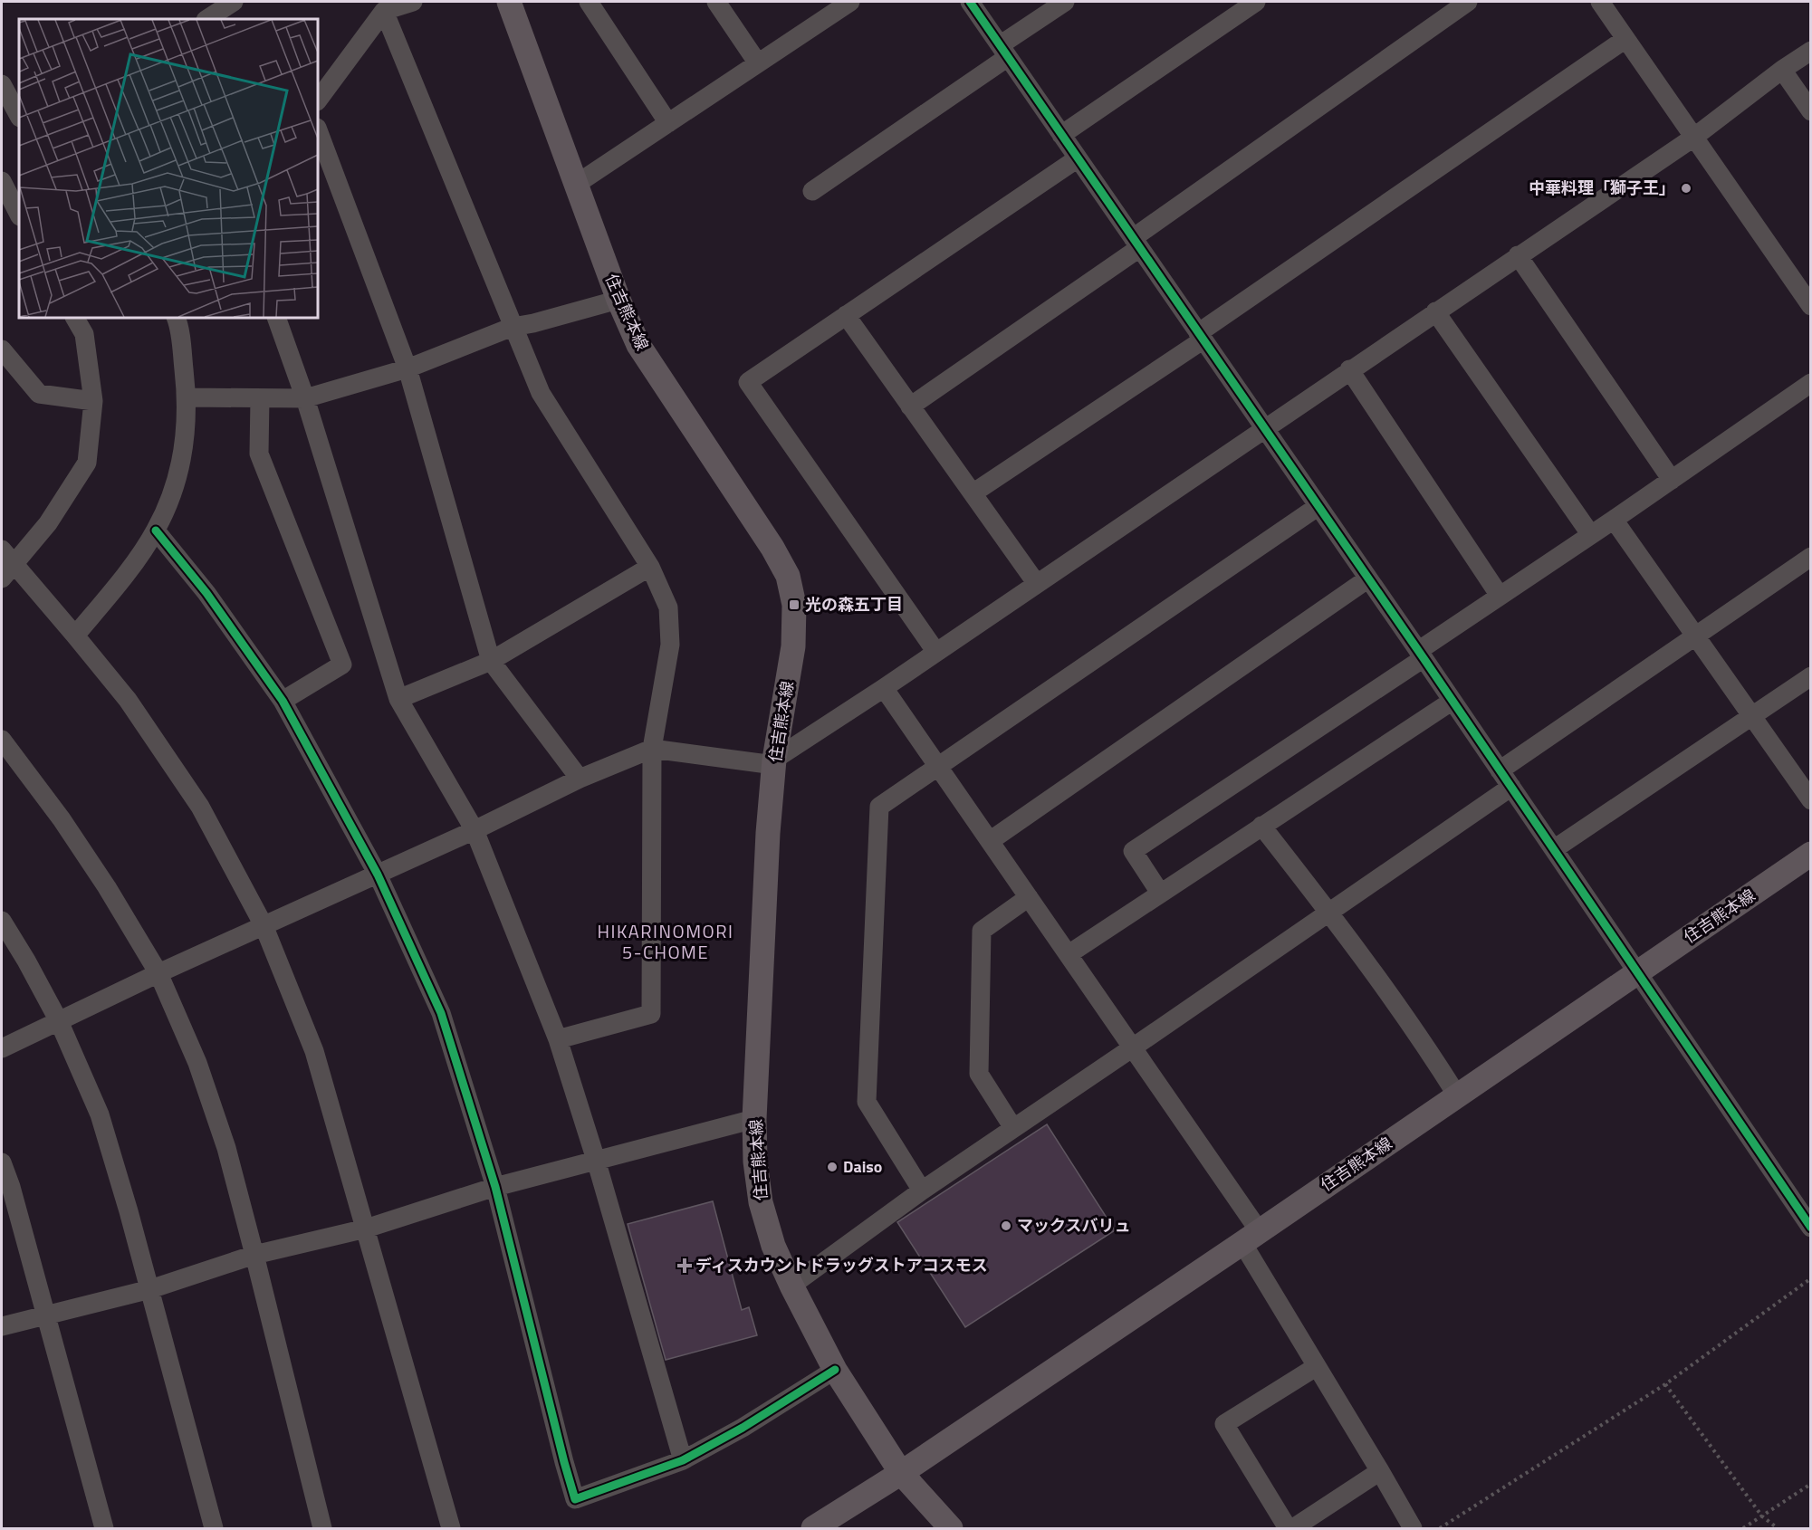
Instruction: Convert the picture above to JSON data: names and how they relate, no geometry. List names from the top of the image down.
{
  "streets": {
    "main road": ["住吉熊本線"]
  },
  "districts": ["HIKARINOMORI 5-CHOME"],
  "places": {
    "other": ["中華料理「獅子王」", "Daiso", "マックスバリュ"],
    "transit": ["光の森五丁目"],
    "health": ["ディスカウントドラッグストアコスモス"]
  }
}
